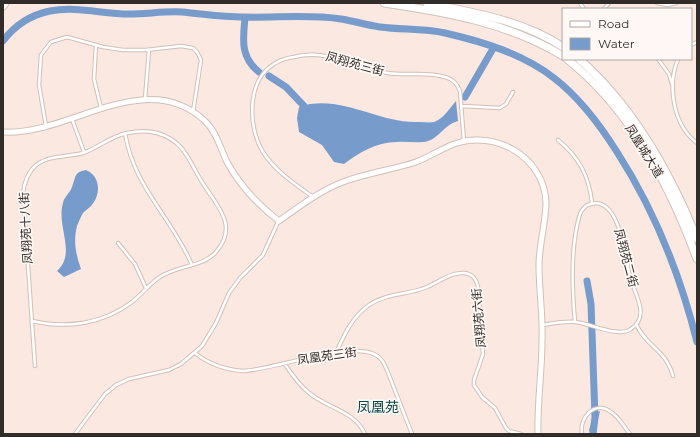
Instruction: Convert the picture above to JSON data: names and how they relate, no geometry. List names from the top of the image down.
{
  "streets": {
    "main road": ["凤凰城大道"],
    "lane": [
      "凤翔苑三街",
      "凤翔苑十八街",
      "凤翔苑二街",
      "凤翔苑六街",
      "凤凰苑三街"
    ]
  },
  "crossings": [
    ["凤翔苑六街", "凤凰苑三街"]
  ],
  "districts": ["凤凰苑"],
  "legend": ["Road", "Water"]
}
